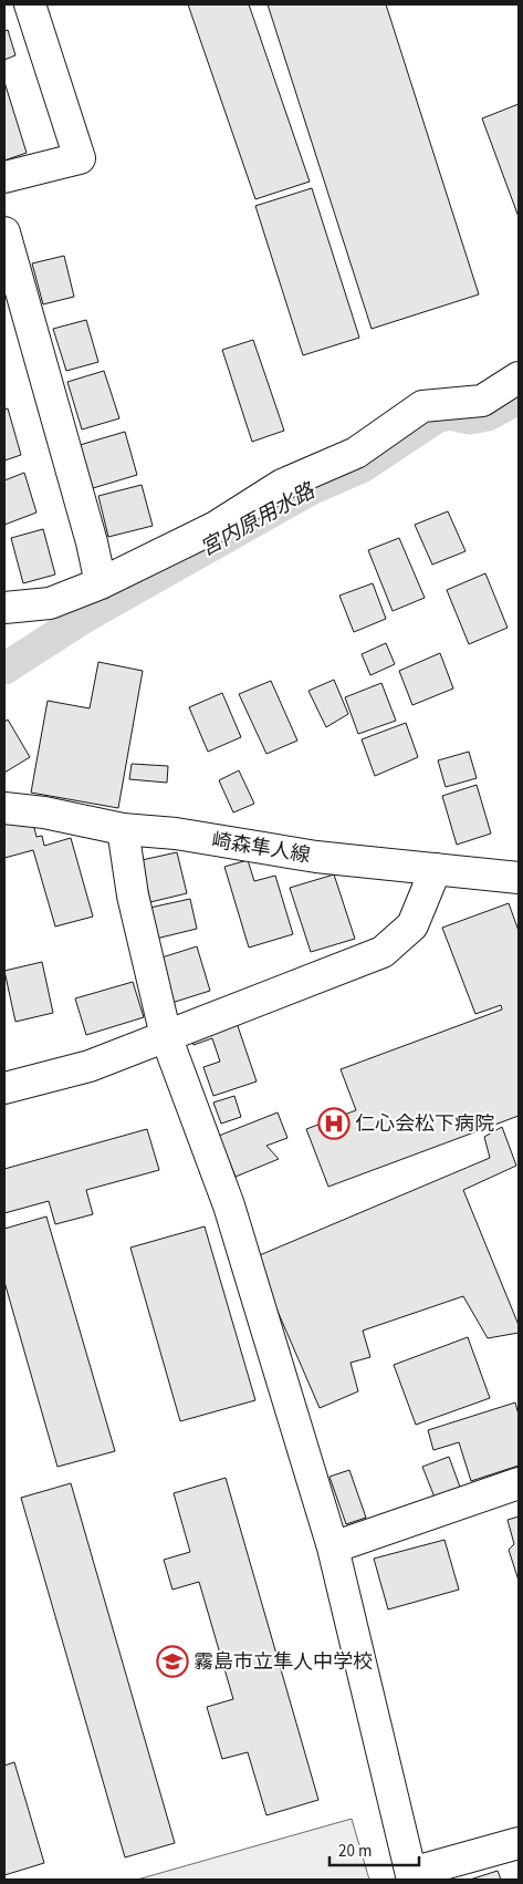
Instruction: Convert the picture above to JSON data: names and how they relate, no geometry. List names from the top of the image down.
{
  "streets": {
    "street": ["崎森隼人線"]
  },
  "water": ["宮内原用水路"],
  "places": {
    "hospital": ["仁心会松下病院"],
    "school or university": ["霧島市立隼人中学校"]
  },
  "scale_bar": "20 m"
}
